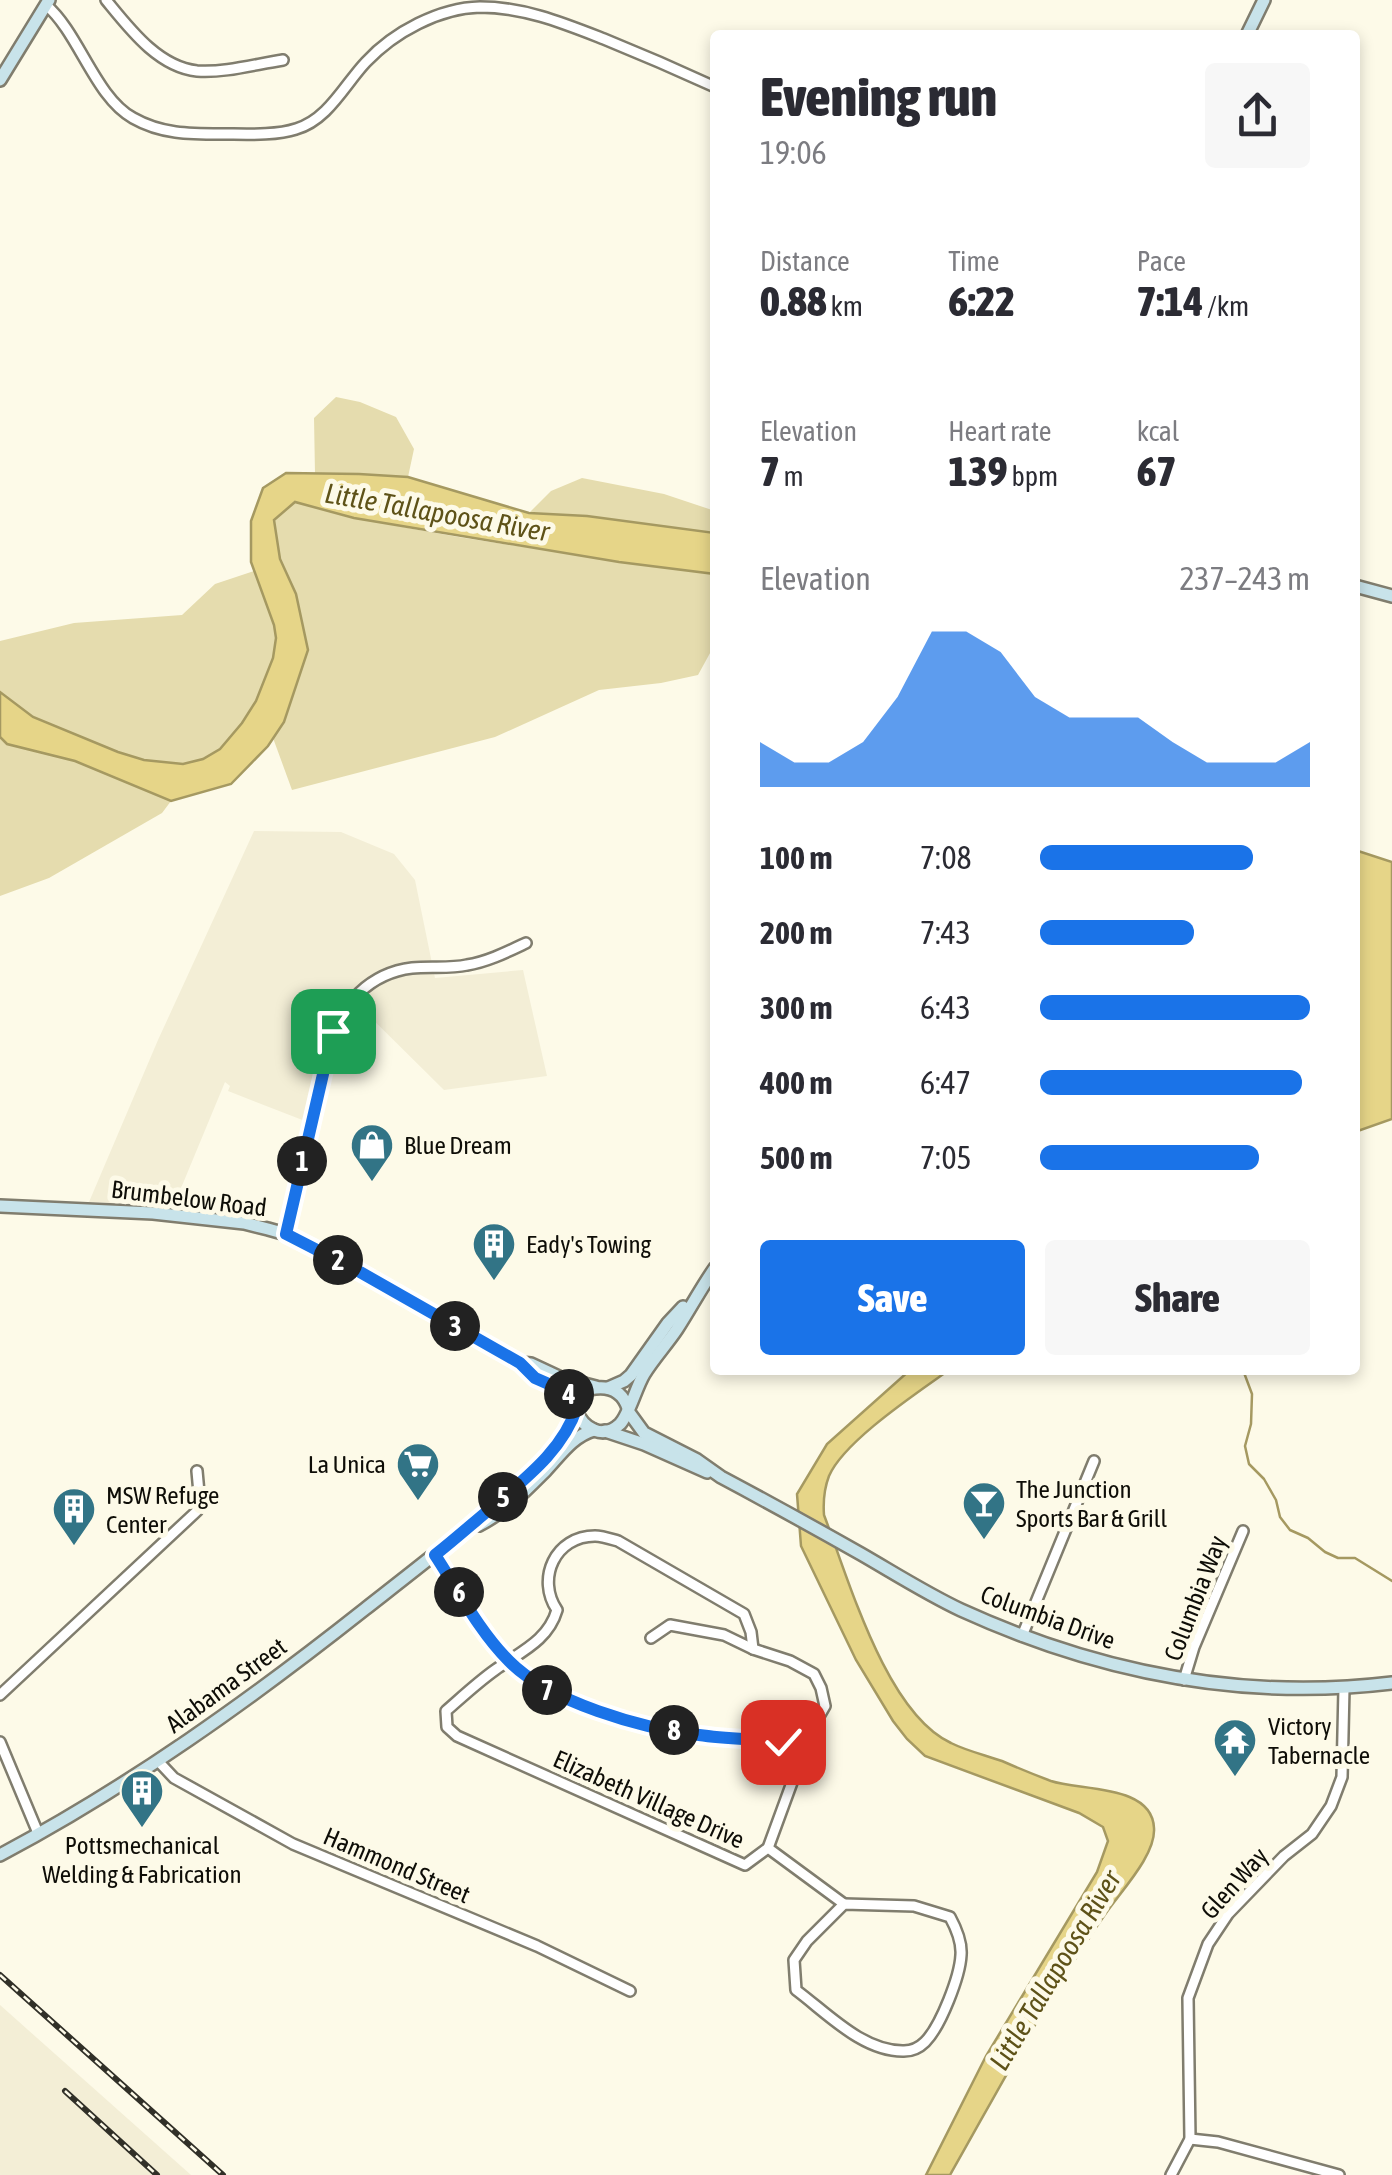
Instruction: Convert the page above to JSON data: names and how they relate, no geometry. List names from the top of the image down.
{
  "streets": {
    "main road": ["Brumbelow Road", "Columbia Drive", "Alabama Street"],
    "street": [
      "Columbia Way",
      "Elizabeth Village Drive",
      "Hammond Street",
      "Glen Way"
    ]
  },
  "crossings": [
    ["Brumbelow Road", "Columbia Drive"],
    ["Brumbelow Road", "Alabama Street"],
    ["Columbia Way", "Columbia Drive"],
    ["Columbia Drive", "Alabama Street"],
    ["Columbia Drive", "Glen Way"],
    ["Alabama Street", "Hammond Street"]
  ],
  "water": ["Little Tallapoosa River"],
  "places": {
    "shop": ["Blue Dream"],
    "building": ["Eady's Towing", "MSW Refuge Center", "Pottsmechanical Welding & Fabrication"],
    "supermarket": ["La Unica"],
    "bar": ["The Junction Sports Bar & Grill"],
    "temple": ["Victory Tabernacle"]
  },
  "page": {
    "heading": ["Evening run", "19:06"],
    "stats": [
      ["Distance", "0.88 km"],
      ["Time", "6:22"],
      ["Pace", "7:14 /km"],
      ["Elevation", "7 m"],
      ["Heart rate", "139 bpm"],
      ["kcal", "67"]
    ],
    "chart": ["Elevation", "237–243 m"],
    "list": [
      {
        "name": "100 m",
        "note": "7:08"
      },
      {
        "name": "200 m",
        "note": "7:43"
      },
      {
        "name": "300 m",
        "note": "6:43"
      },
      {
        "name": "400 m",
        "note": "6:47"
      },
      {
        "name": "500 m",
        "note": "7:05"
      }
    ],
    "pins": [
      "1",
      "2",
      "3",
      "4",
      "5",
      "6",
      "7",
      "8"
    ],
    "buttons": ["Save", "Share"]
  }
}
